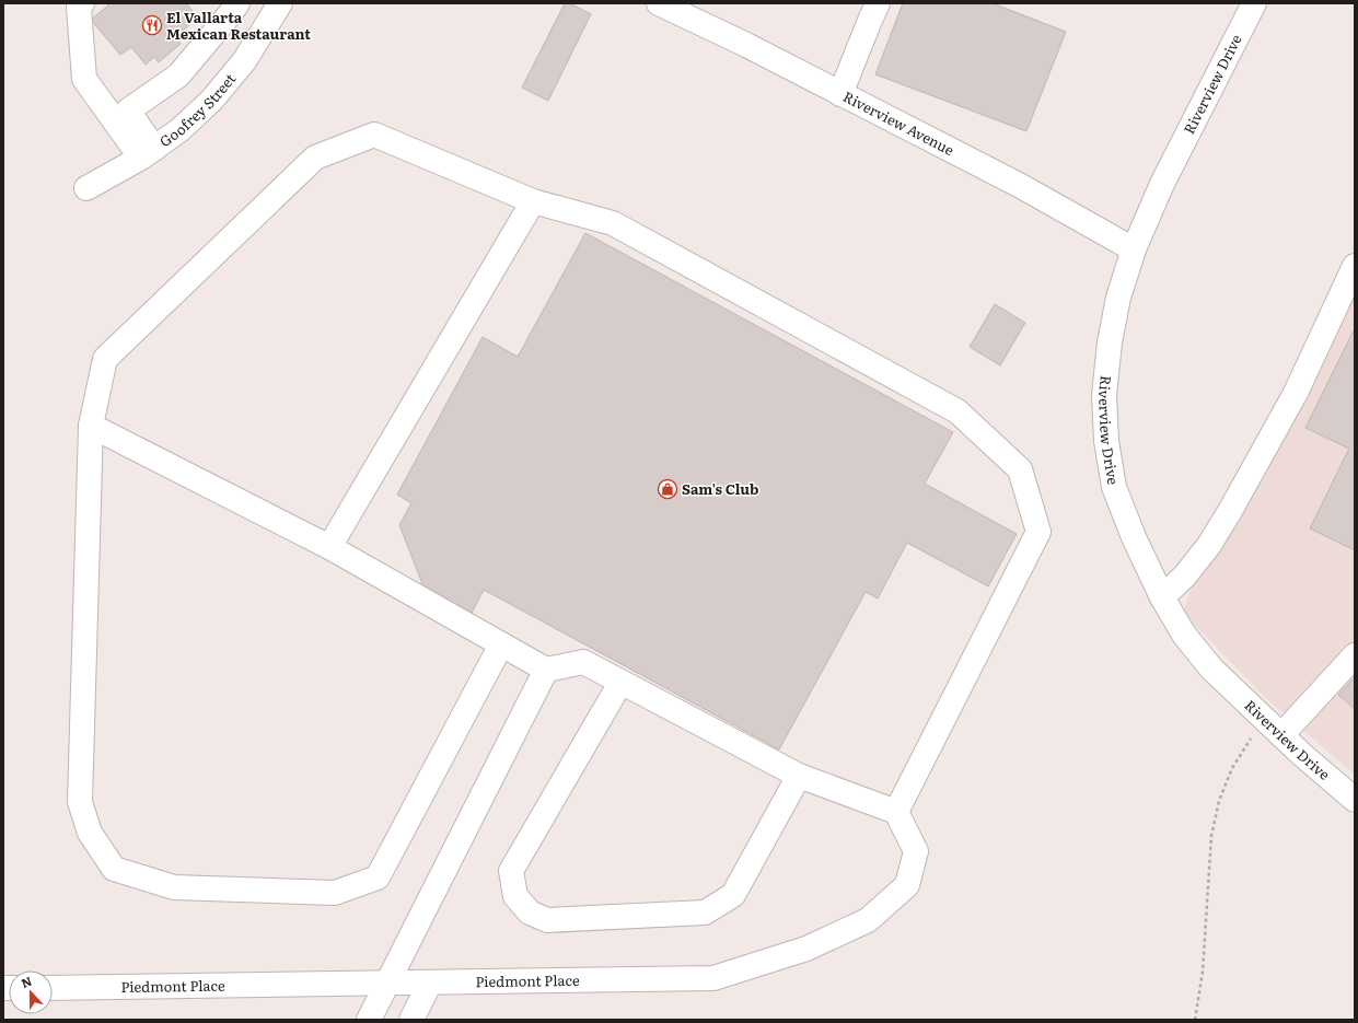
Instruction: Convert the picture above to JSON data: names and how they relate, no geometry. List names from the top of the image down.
{
  "streets": {
    "street": [
      "Riverview Drive",
      "Goofrey Street",
      "Riverview Avenue",
      "Piedmont Place"
    ]
  },
  "crossings": [
    ["Riverview Drive", "Riverview Avenue"]
  ],
  "places": {
    "restaurant": ["El Vallarta Mexican Restaurant"],
    "shop": ["Sam's Club"]
  },
  "north": "top"
}
